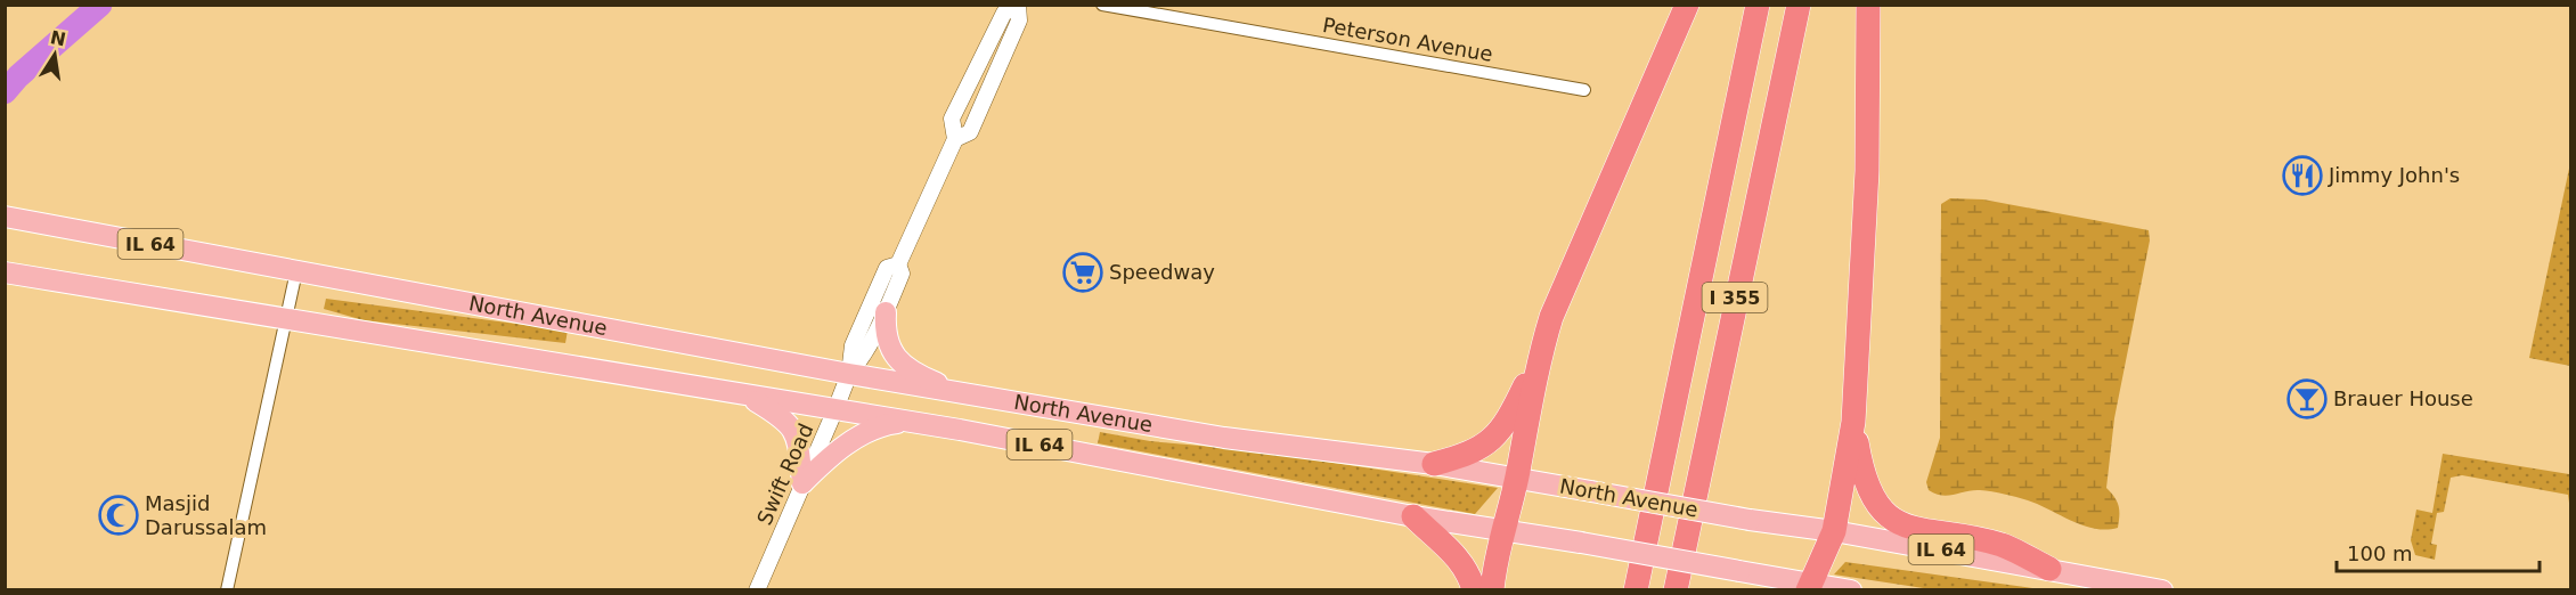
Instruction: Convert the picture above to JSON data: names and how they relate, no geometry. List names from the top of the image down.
{
  "streets": {
    "highway": ["I 355"],
    "main road": ["IL 64", "North Avenue"],
    "street": ["Peterson Avenue", "Swift Road"]
  },
  "crossings": [
    ["North Avenue", "Swift Road"]
  ],
  "places": {
    "restaurant": ["Jimmy John's"],
    "supermarket": ["Speedway"],
    "bar": ["Brauer House"],
    "mosque": ["Masjid Darussalam"]
  },
  "scale_bar": "100 m",
  "north": "top"
}
